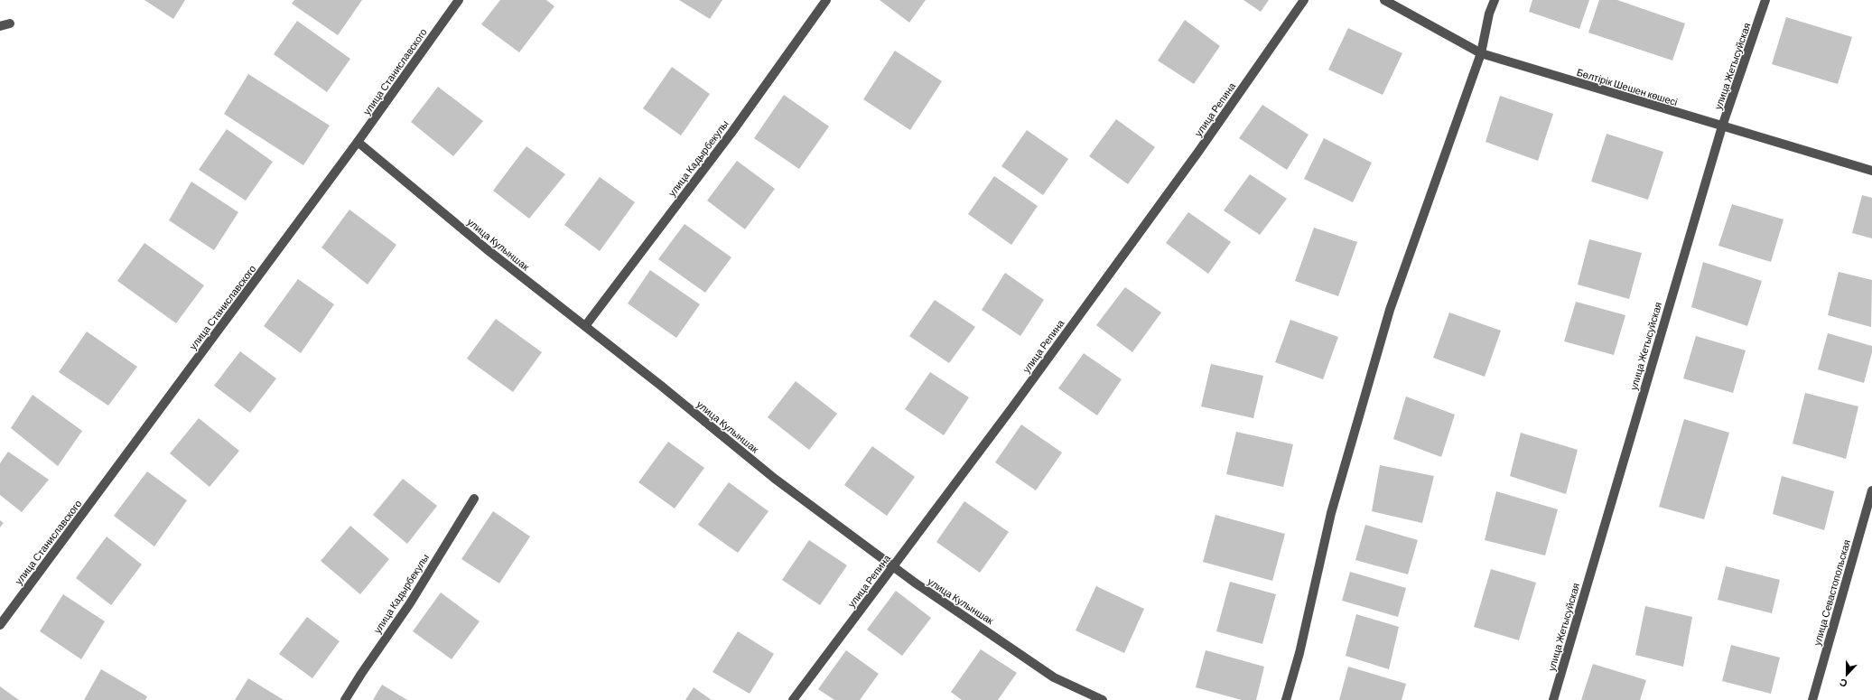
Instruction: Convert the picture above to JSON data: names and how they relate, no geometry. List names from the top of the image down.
{
  "streets": {
    "street": [
      "улица Жетысуйская",
      "улица Станиславского",
      "Бөлтірік Шешен көшесі",
      "улица Репина",
      "улица Кадырбекулы",
      "улица Кулыншак",
      "улица Севастопольская"
    ]
  },
  "crossings": [
    ["улица Жетысуйская", "Бөлтірік Шешен көшесі"],
    ["улица Станиславского", "улица Кулыншак"],
    ["улица Репина", "улица Кулыншак"],
    ["улица Кадырбекулы", "улица Кулыншак"]
  ],
  "north": "bottom"
}
